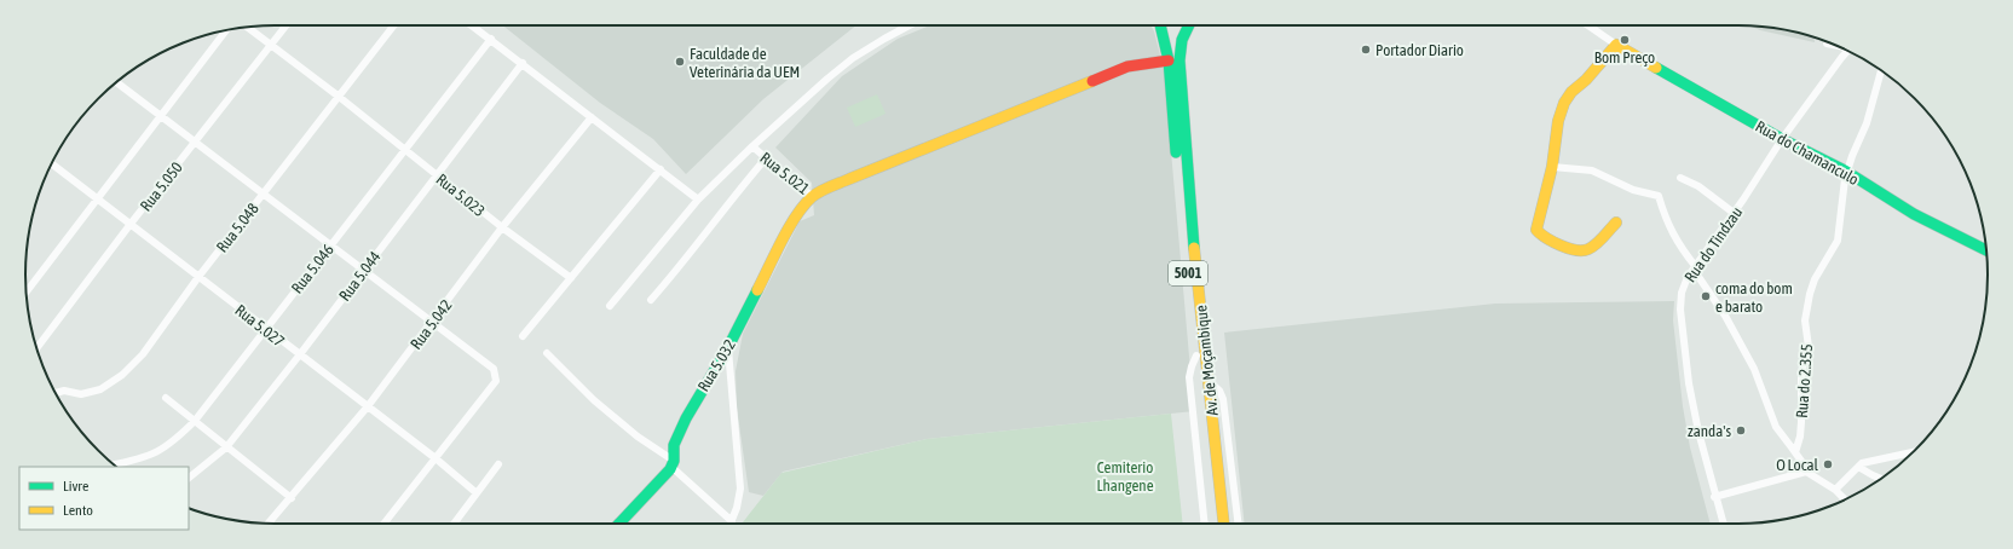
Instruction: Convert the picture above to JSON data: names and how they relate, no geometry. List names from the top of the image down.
{
  "streets": {
    "main road": [
      "Rua do Chamanculo",
      "Rua 5.021",
      "5001",
      "Av. de Moçambique",
      "Rua 5.032"
    ],
    "street": [
      "Rua 5.050",
      "Rua 5.023",
      "Rua 5.048",
      "Rua do Tindzau",
      "Rua 5.046",
      "Rua 5.044",
      "Rua 5.042",
      "Rua 5.027",
      "Rua do 2.355"
    ]
  },
  "crossings": [
    ["Rua do Chamanculo", "Rua do Tindzau"],
    ["Rua do Chamanculo", "Rua do 2.355"],
    ["Rua 5.021", "Av. de Moçambique"],
    ["Rua 5.021", "Rua 5.032"],
    ["Rua 5.050", "Rua 5.023"],
    ["Rua 5.050", "Rua 5.027"],
    ["Rua 5.023", "Rua 5.048"],
    ["Rua 5.023", "Rua 5.046"],
    ["Rua 5.023", "Rua 5.044"],
    ["Rua 5.023", "Rua 5.042"],
    ["Rua 5.048", "Rua 5.027"],
    ["Rua 5.046", "Rua 5.027"],
    ["Rua 5.044", "Rua 5.027"],
    ["Rua 5.042", "Rua 5.027"]
  ],
  "parks": ["Cemiterio Lhangene"],
  "places": [
    "Bom Preço",
    "Portador Diario",
    "Faculdade de Veterinária da UEM",
    "coma do bom e barato",
    "zanda's",
    "O Local"
  ],
  "legend": ["Livre", "Lento"]
}
